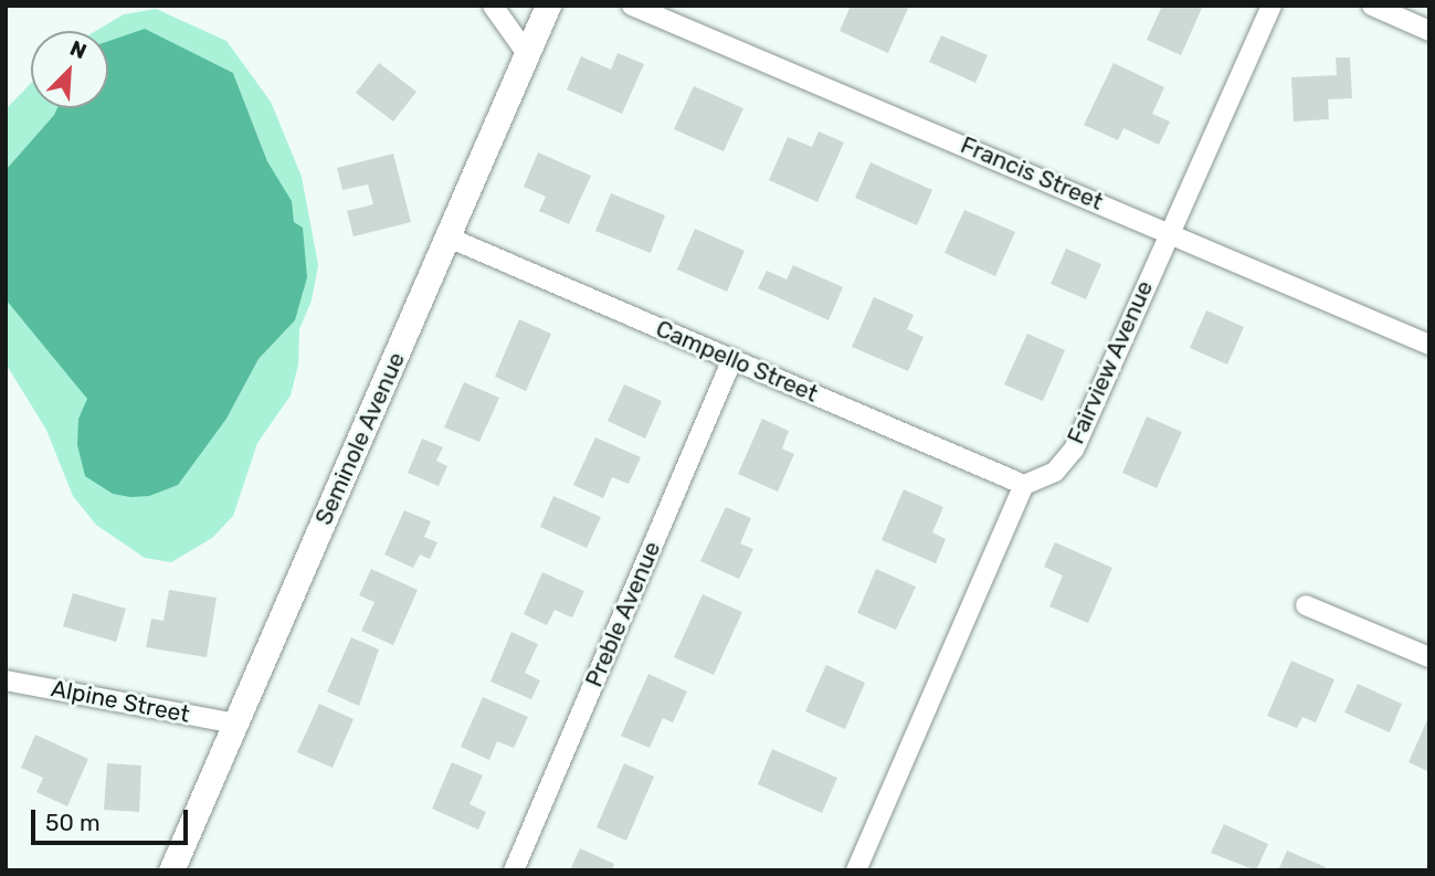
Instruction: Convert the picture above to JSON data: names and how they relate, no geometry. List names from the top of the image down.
{
  "streets": {
    "street": [
      "Francis Street",
      "Campello Street",
      "Fairview Avenue",
      "Seminole Avenue",
      "Preble Avenue",
      "Alpine Street"
    ]
  },
  "crossings": [
    ["Francis Street", "Fairview Avenue"],
    ["Campello Street", "Fairview Avenue"],
    ["Campello Street", "Seminole Avenue"],
    ["Campello Street", "Preble Avenue"],
    ["Seminole Avenue", "Alpine Street"]
  ],
  "scale_bar": "50 m",
  "north": "top right"
}
